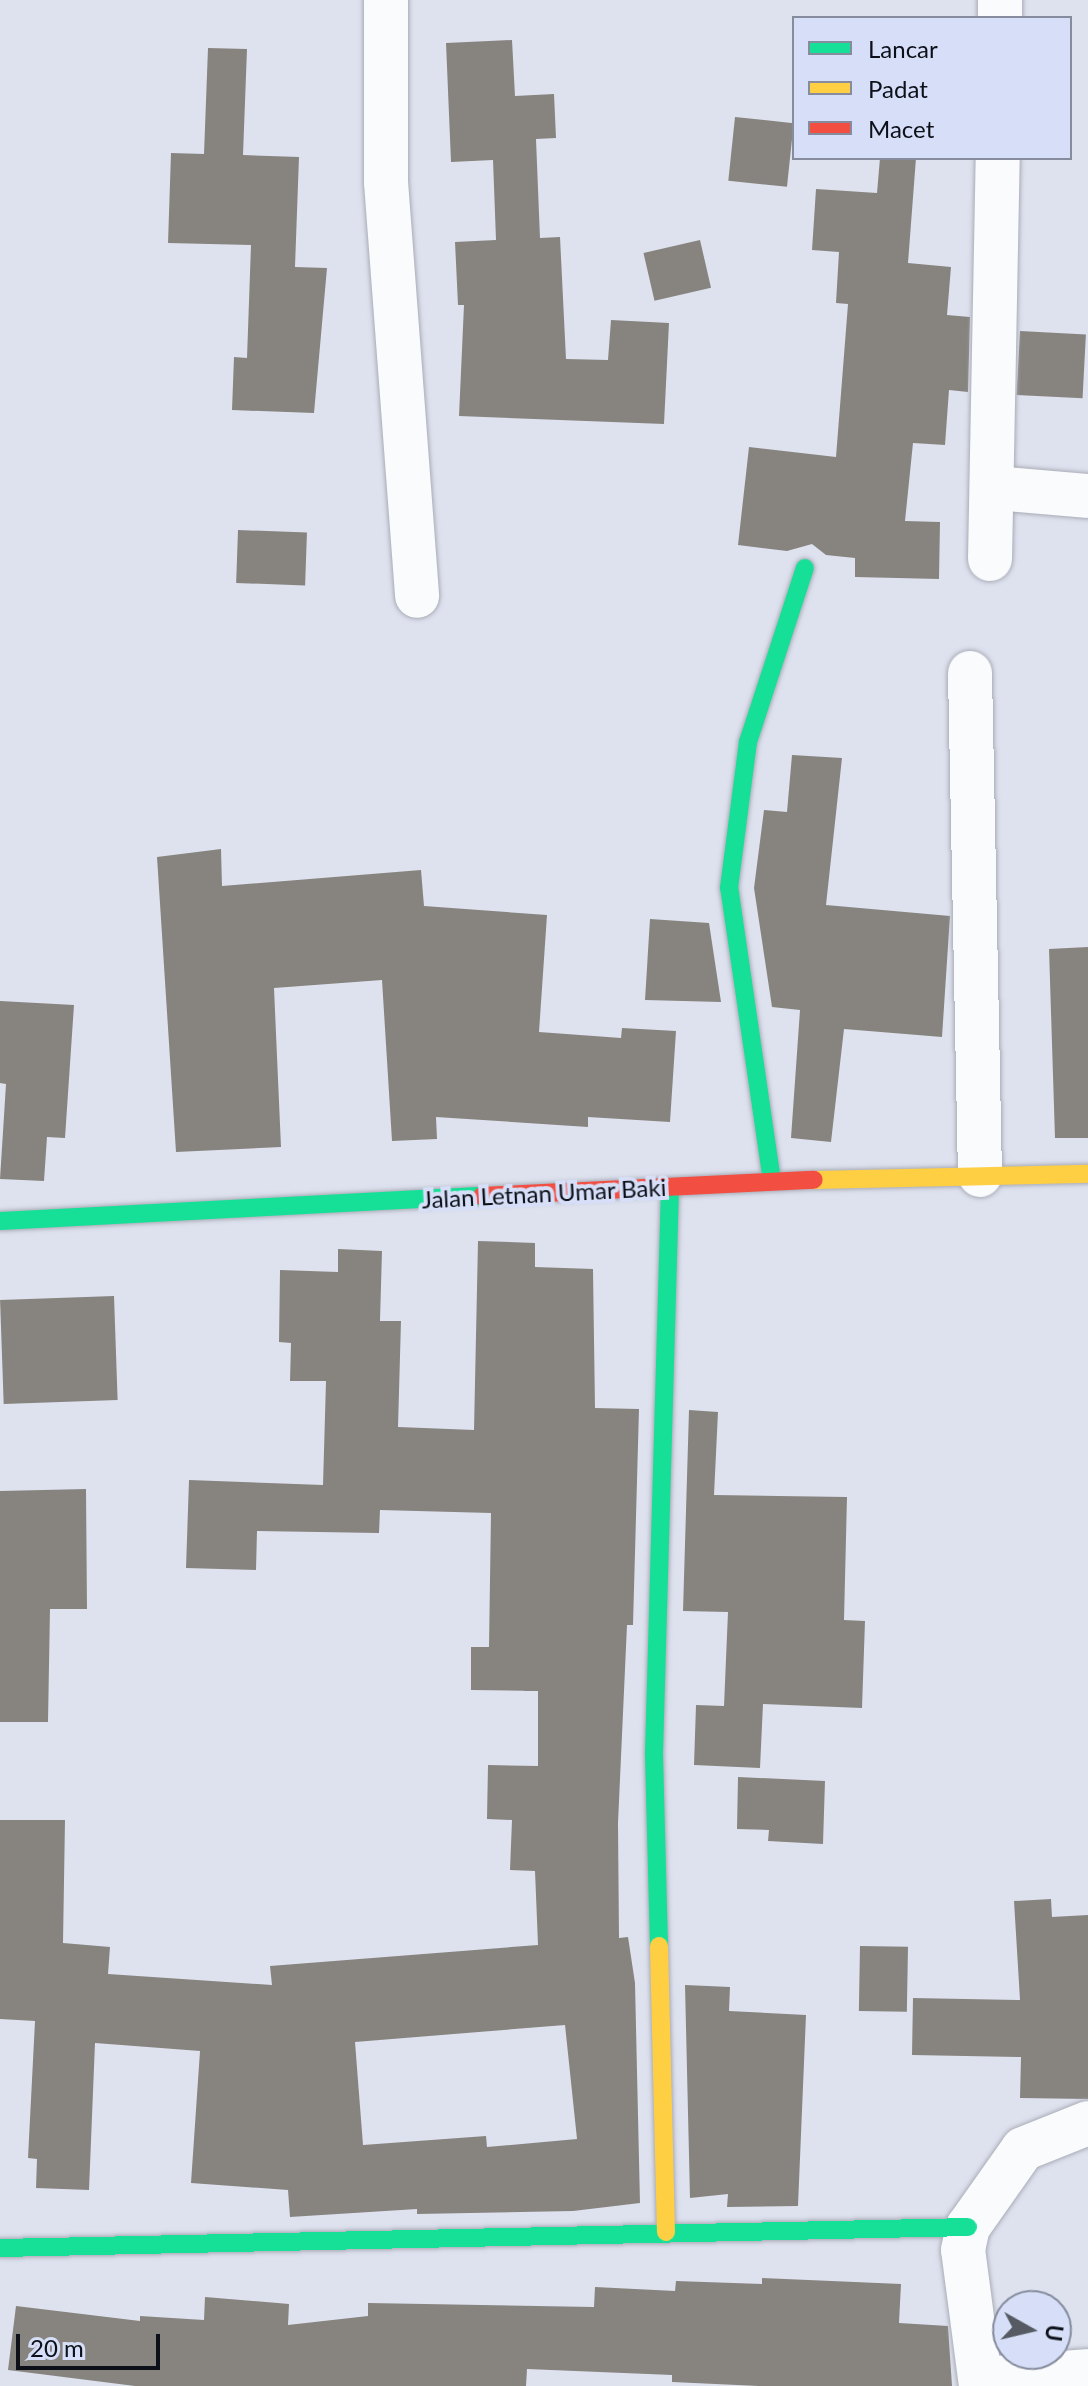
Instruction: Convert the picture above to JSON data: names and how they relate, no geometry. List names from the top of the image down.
{
  "streets": {
    "street": ["Jalan Letnan Umar Baki"]
  },
  "legend": ["Lancar", "Padat", "Macet"],
  "scale_bar": "20 m",
  "north": "right"
}
